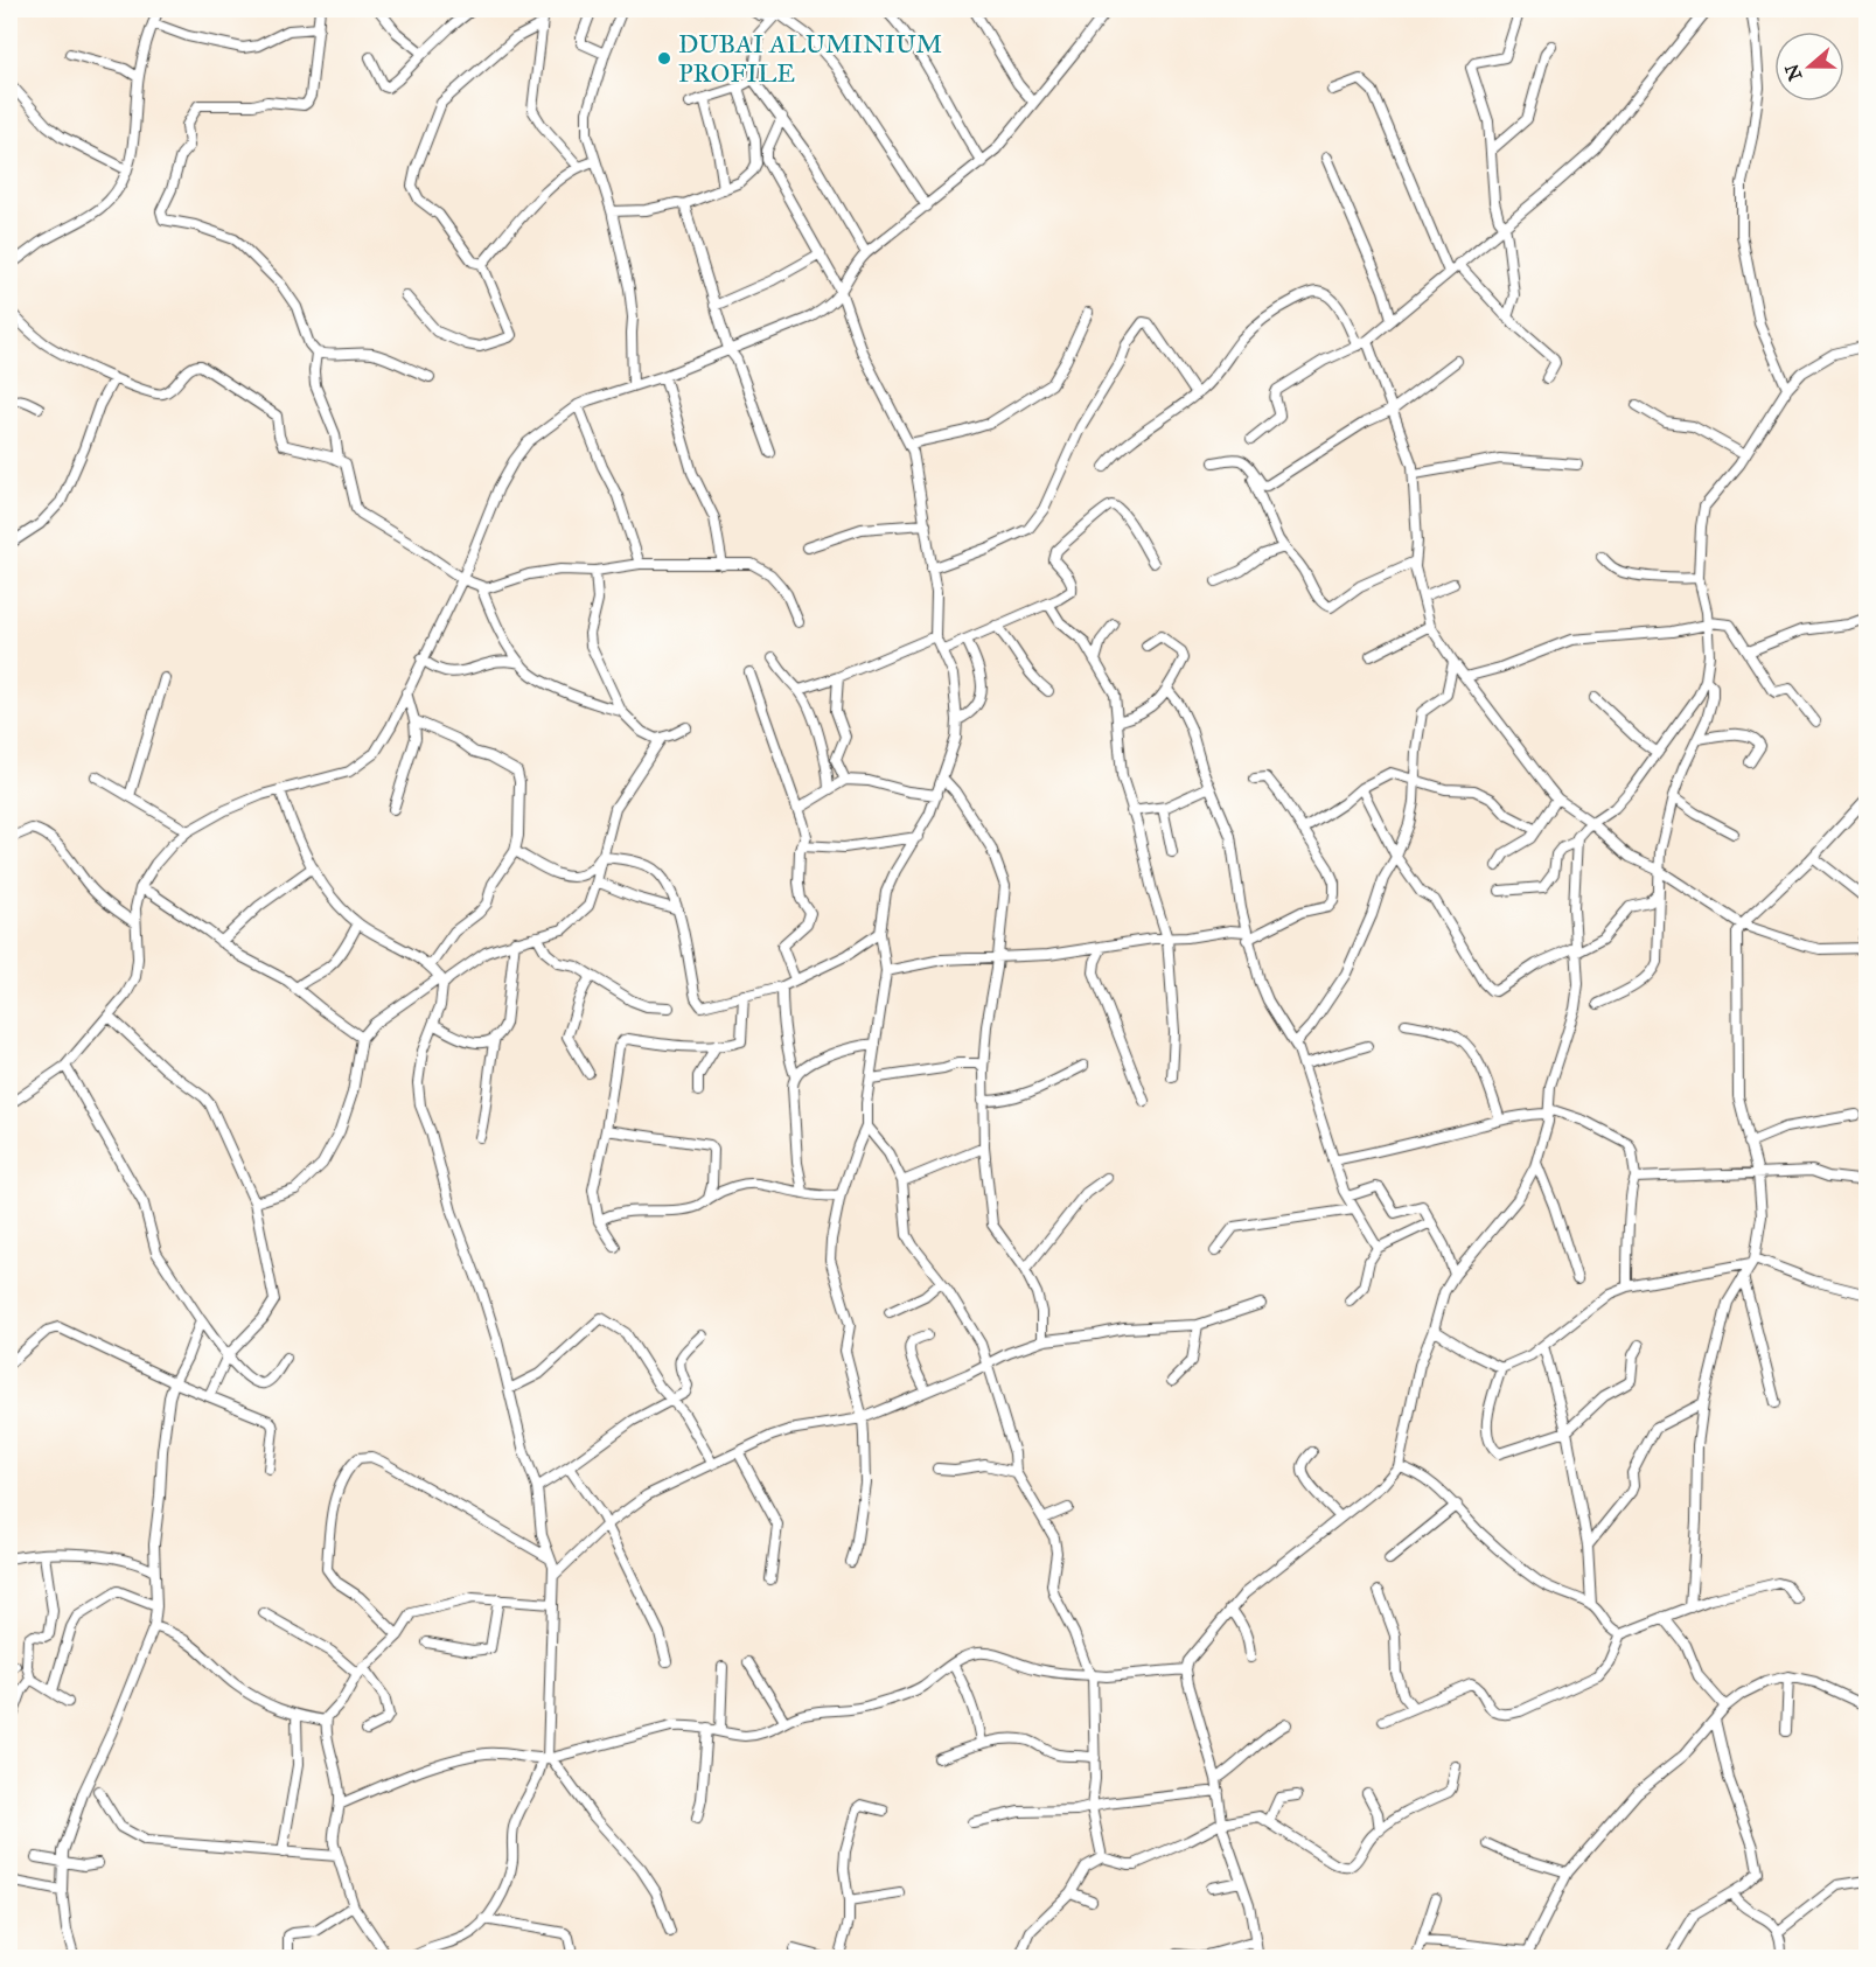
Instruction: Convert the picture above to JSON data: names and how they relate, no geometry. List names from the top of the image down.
{
  "places": ["DUBAI ALUMINIUM PROFILE"],
  "north": "left"
}
